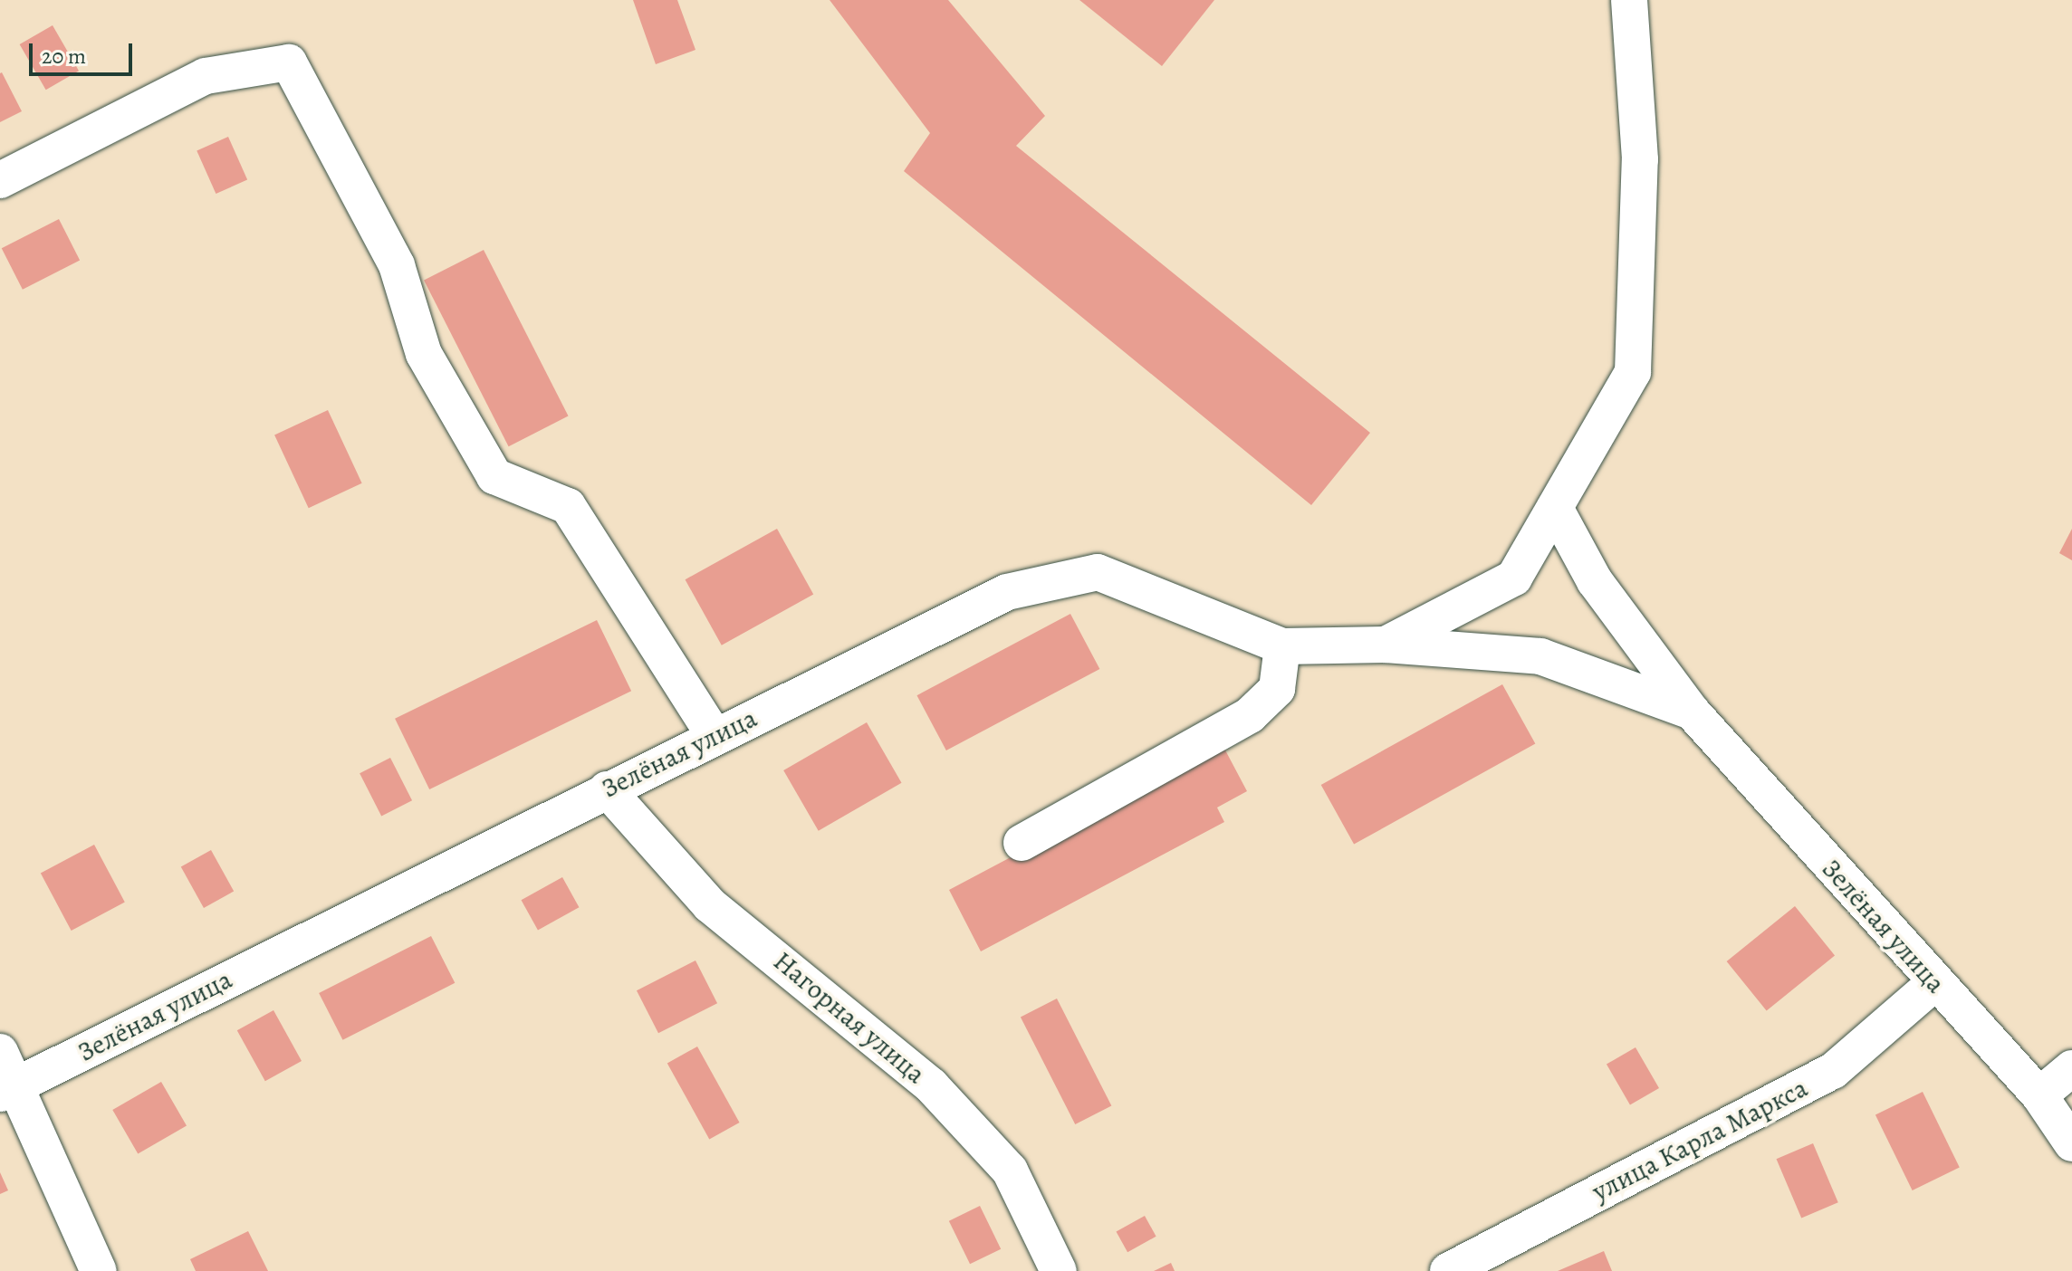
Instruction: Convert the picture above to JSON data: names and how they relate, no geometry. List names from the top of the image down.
{
  "streets": {
    "street": ["Зелёная улица", "Нагорная улица", "улица Карла Маркса"]
  },
  "crossings": [
    ["Зелёная улица", "Нагорная улица"],
    ["Зелёная улица", "улица Карла Маркса"]
  ],
  "scale_bar": "20 m"
}
